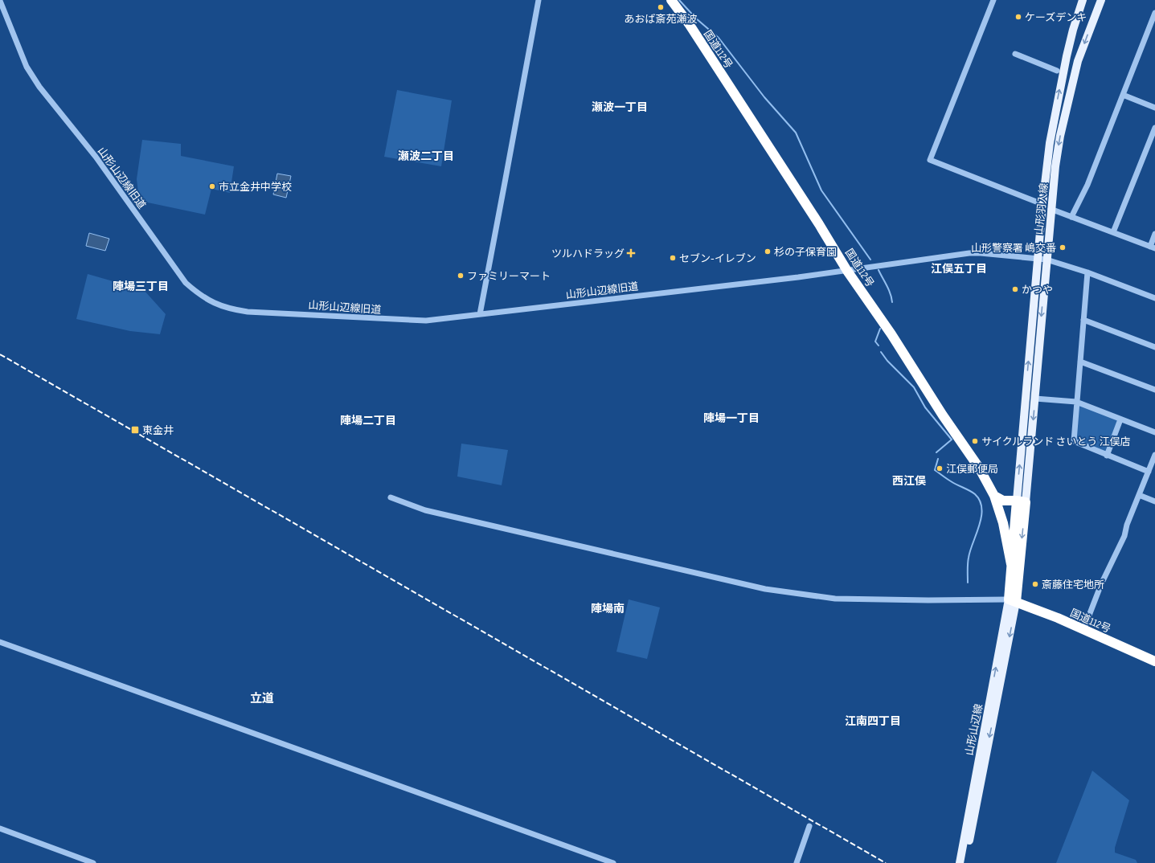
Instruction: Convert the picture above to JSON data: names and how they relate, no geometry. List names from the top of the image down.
{
  "streets": {
    "highway": ["国道112号"],
    "main road": ["山形羽入線", "山形山辺線"],
    "street": ["山形山辺線旧道"]
  },
  "crossings": [
    ["国道112号", "山形山辺線旧道"],
    ["国道112号", "山形山辺線"],
    ["山形山辺線旧道", "山形羽入線"]
  ],
  "districts": [
    "瀬波一丁目",
    "瀬波二丁目",
    "江俣五丁目",
    "陣場三丁目",
    "陣場一丁目",
    "陣場二丁目",
    "西江俣",
    "陣場南",
    "立道",
    "江南四丁目"
  ],
  "places": {
    "other": [
      "あおば斎苑瀬波",
      "ケーズデンキ",
      "市立金井中学校",
      "山形警察署 嶋交番",
      "杉の子保育園",
      "セブン-イレブン",
      "ファミリーマート",
      "かつや",
      "サイクルランド さいとう 江俣店",
      "江俣郵便局",
      "斎藤住宅地所"
    ],
    "health": ["ツルハドラッグ"],
    "transit": ["東金井"]
  }
}
